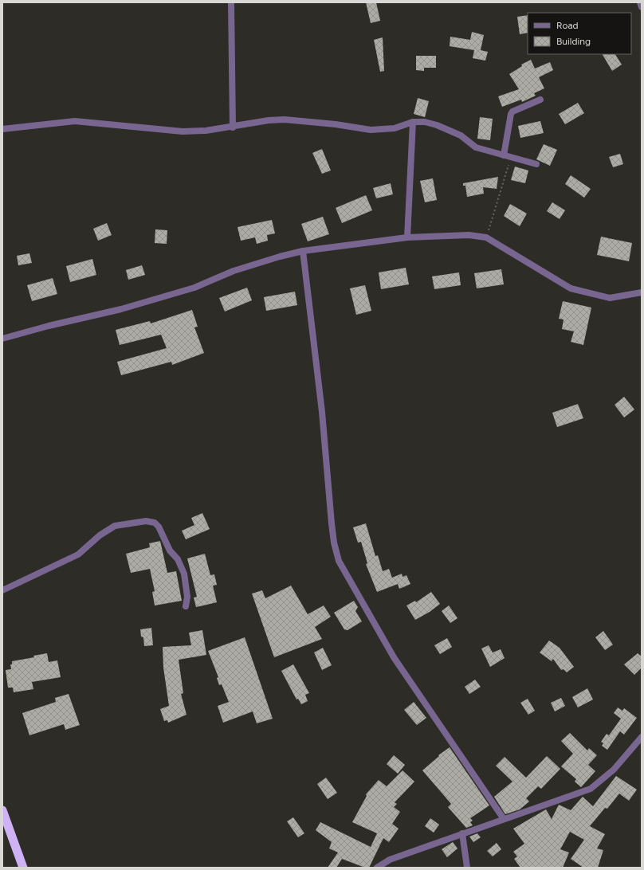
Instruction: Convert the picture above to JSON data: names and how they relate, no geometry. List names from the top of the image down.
{
  "legend": ["Road", "Building"]
}
